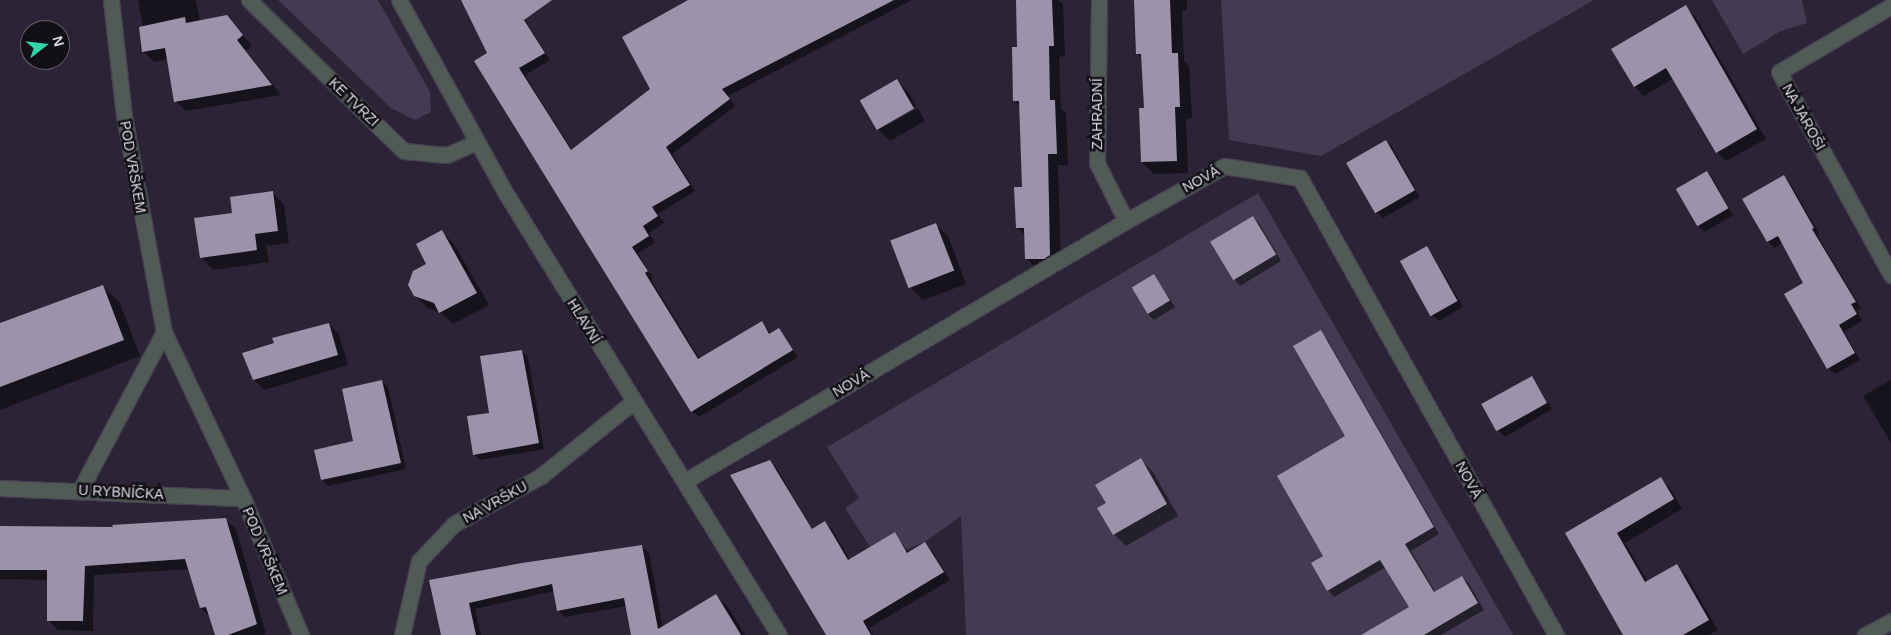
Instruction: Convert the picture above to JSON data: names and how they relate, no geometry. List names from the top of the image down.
{
  "streets": {
    "street": [
      "KE TVRZI",
      "ZAHRADNÍ",
      "NA JAROŠI",
      "POD VRŠKEM",
      "NOVÁ",
      "HLAVNÍ",
      "U RYBNÍČKA",
      "NA VRŠKU"
    ]
  },
  "crossings": [
    ["KE TVRZI", "HLAVNÍ"],
    ["ZAHRADNÍ", "NOVÁ"],
    ["POD VRŠKEM", "U RYBNÍČKA"],
    ["NOVÁ", "HLAVNÍ"],
    ["HLAVNÍ", "NA VRŠKU"]
  ],
  "north": "right"
}
